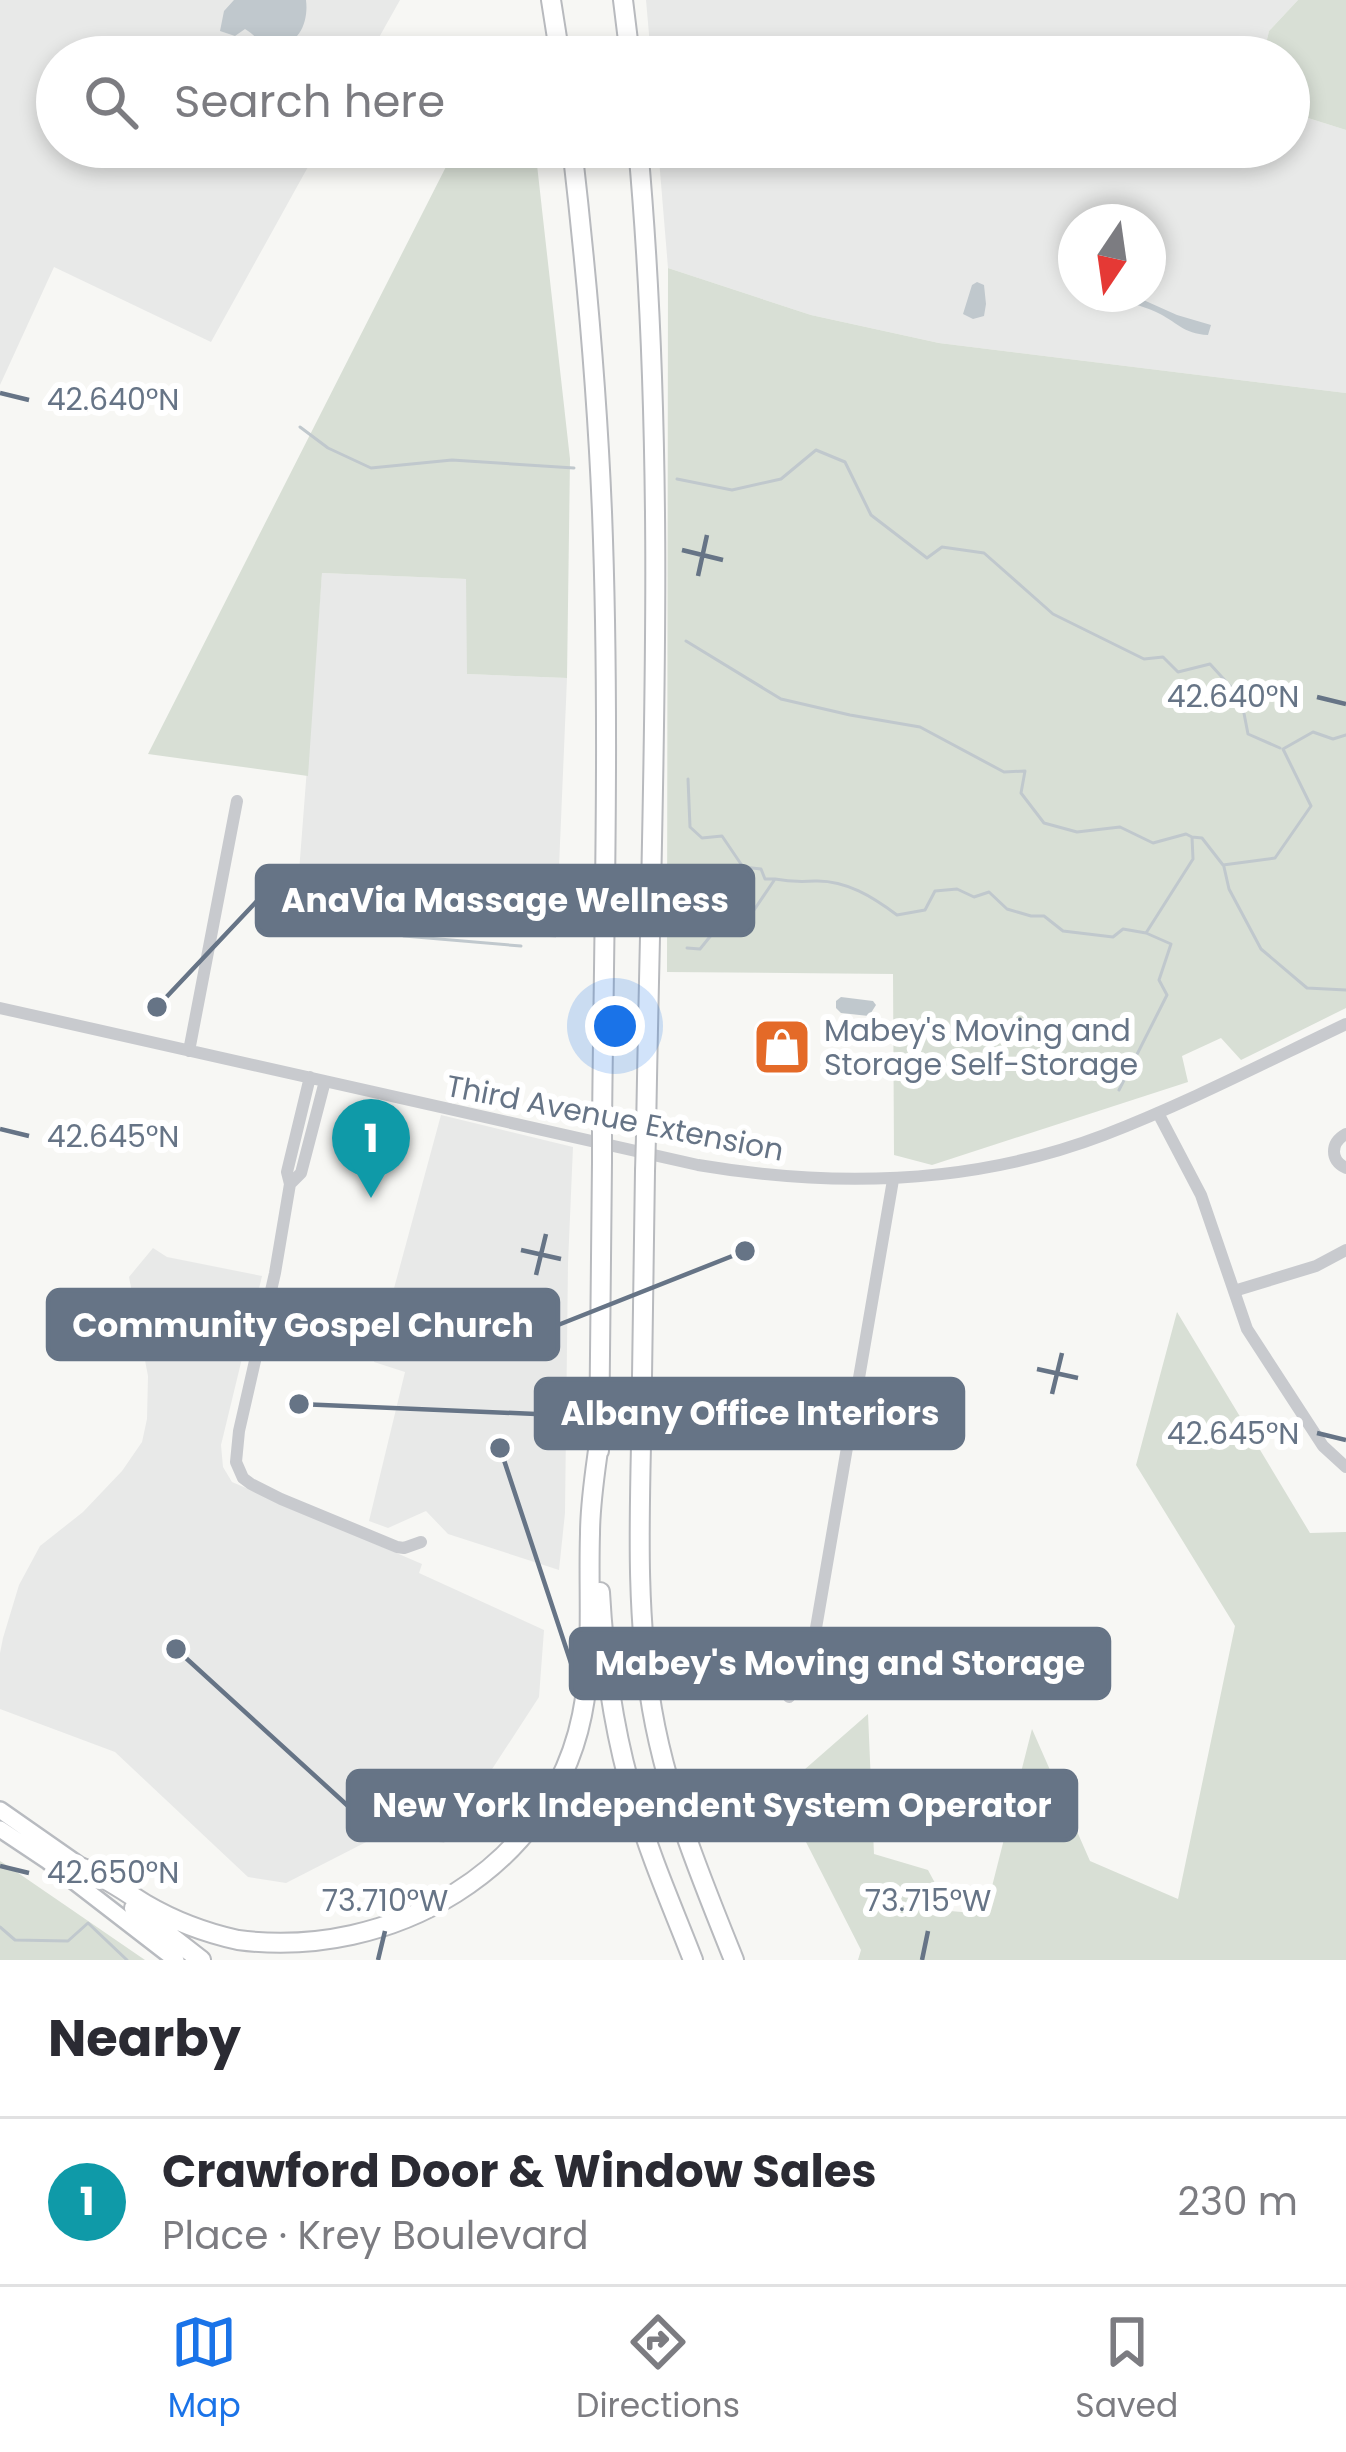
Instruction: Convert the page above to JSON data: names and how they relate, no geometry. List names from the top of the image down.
{
  "streets": {
    "street": ["Third Avenue Extension"]
  },
  "places": {
    "other": [
      "AnaVia Massage Wellness",
      "Community Gospel Church",
      "Albany Office Interiors",
      "Mabey's Moving and Storage",
      "New York Independent System Operator"
    ],
    "shop": ["Mabey's Moving and Storage Self-Storage"]
  },
  "north": "bottom",
  "page": {
    "search": "Search here",
    "pins": "1",
    "heading": "Nearby",
    "list": [
      {
        "mark": "1",
        "name": "Crawford Door & Window Sales",
        "note": "Place · Krey Boulevard",
        "value": "230 m"
      }
    ],
    "nav": ["Map", "Directions", "Saved"]
  },
  "coordinates": [
    "42.640°N",
    "42.645°N",
    "42.650°N",
    "73.710°W",
    "73.715°W"
  ]
}
